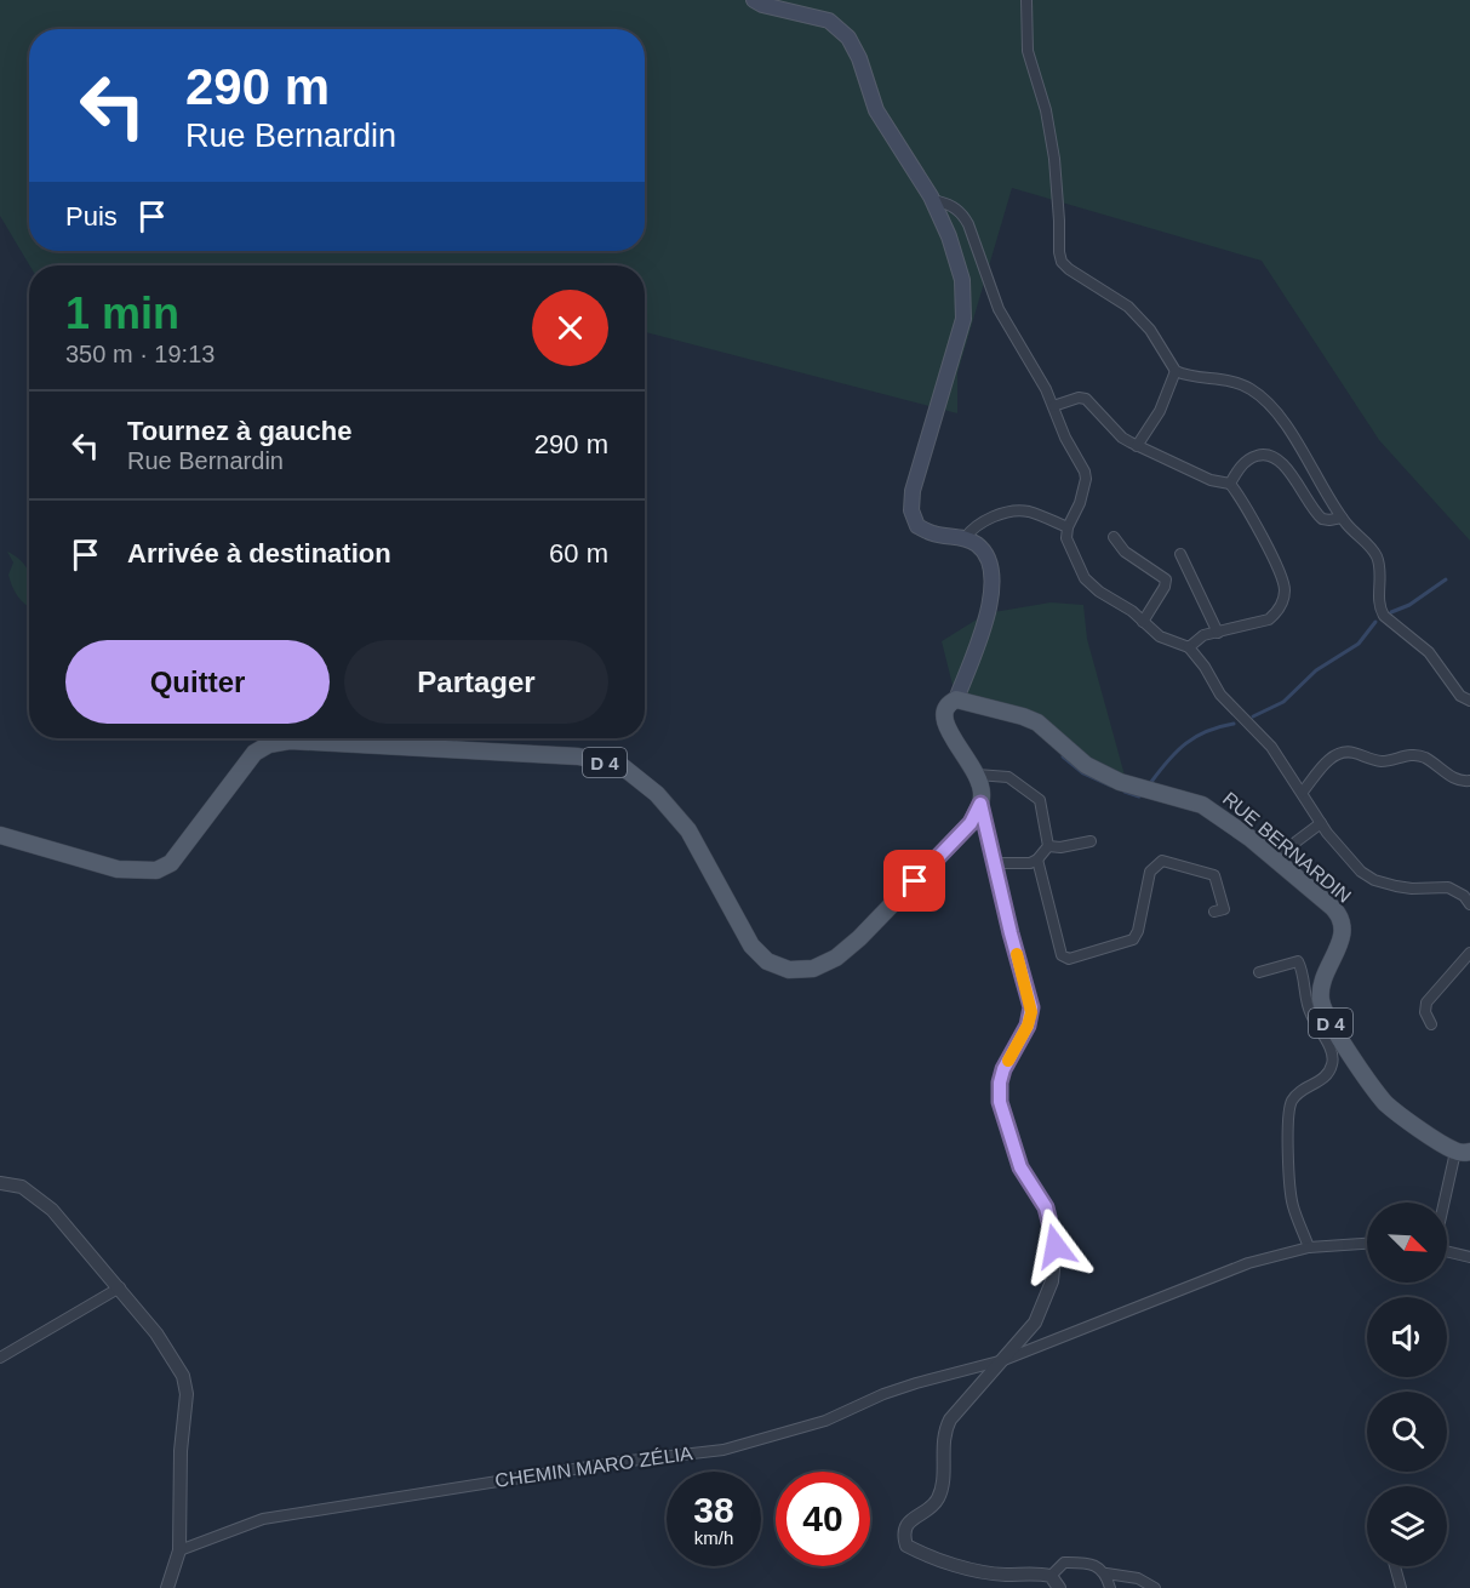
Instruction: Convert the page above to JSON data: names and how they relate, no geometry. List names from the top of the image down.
{
  "streets": {
    "main road": ["D 4", "RUE BERNARDIN"],
    "street": ["CHEMIN MARO ZÉLIA"]
  },
  "north": "bottom right",
  "page": {
    "turn": ["290 m", "Rue Bernardin"],
    "then": "Puis",
    "heading": ["1 min", "350 m · 19:13"],
    "list": [
      {
        "name": "Tournez à gauche",
        "note": "Rue Bernardin",
        "value": "290 m"
      },
      {
        "name": "Arrivée à destination",
        "value": "60 m"
      }
    ],
    "buttons": ["Quitter", "Partager"],
    "speed": "38 km/h",
    "limit": "40"
  }
}
